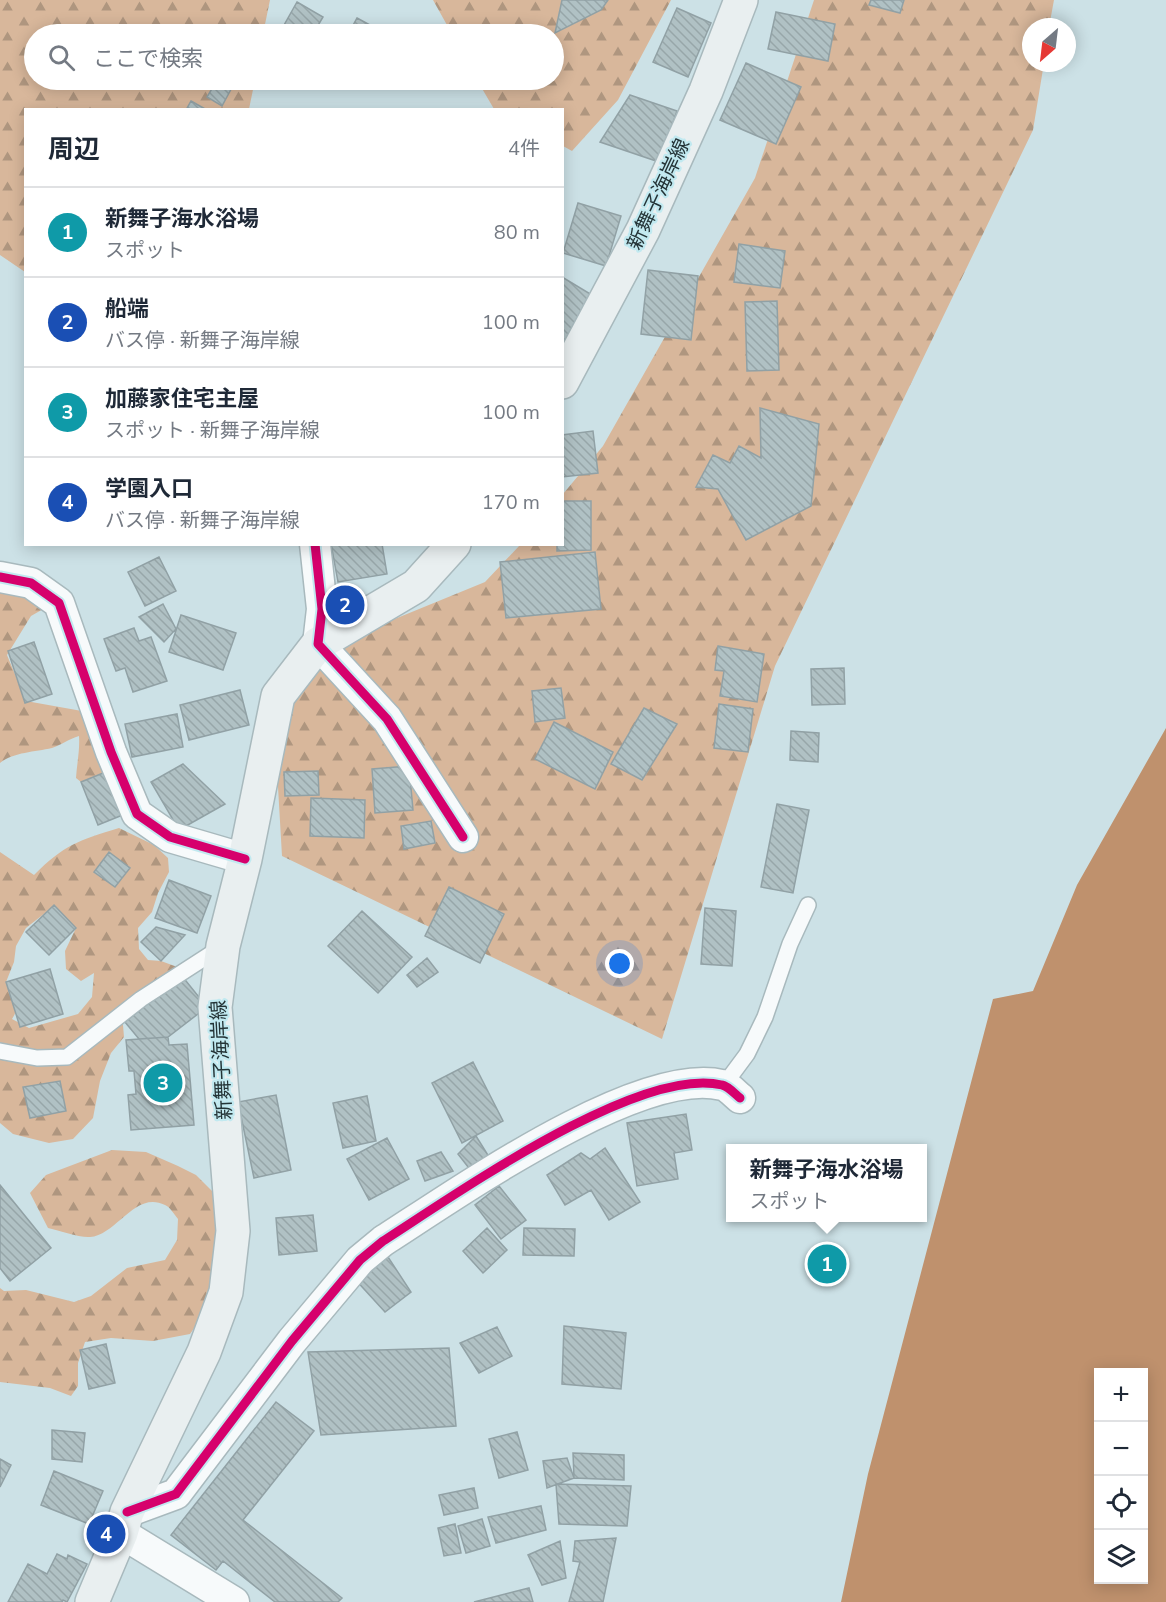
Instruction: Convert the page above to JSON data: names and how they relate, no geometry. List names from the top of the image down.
{
  "streets": {
    "main road": ["新舞子海岸線"]
  },
  "north": "bottom left",
  "page": {
    "search": "ここで検索",
    "heading": ["周辺", "4件"],
    "list": [
      {
        "mark": "1",
        "name": "新舞子海水浴場",
        "note": "スポット",
        "value": "80 m"
      },
      {
        "mark": "2",
        "name": "船端",
        "note": "バス停 · 新舞子海岸線",
        "value": "100 m"
      },
      {
        "mark": "3",
        "name": "加藤家住宅主屋",
        "note": "スポット · 新舞子海岸線",
        "value": "100 m"
      },
      {
        "mark": "4",
        "name": "学園入口",
        "note": "バス停 · 新舞子海岸線",
        "value": "170 m"
      }
    ],
    "pins": [
      "2",
      "3",
      "1",
      "4"
    ],
    "popup": ["新舞子海水浴場", "スポット"],
    "map_buttons": ["+", "−"]
  }
}
